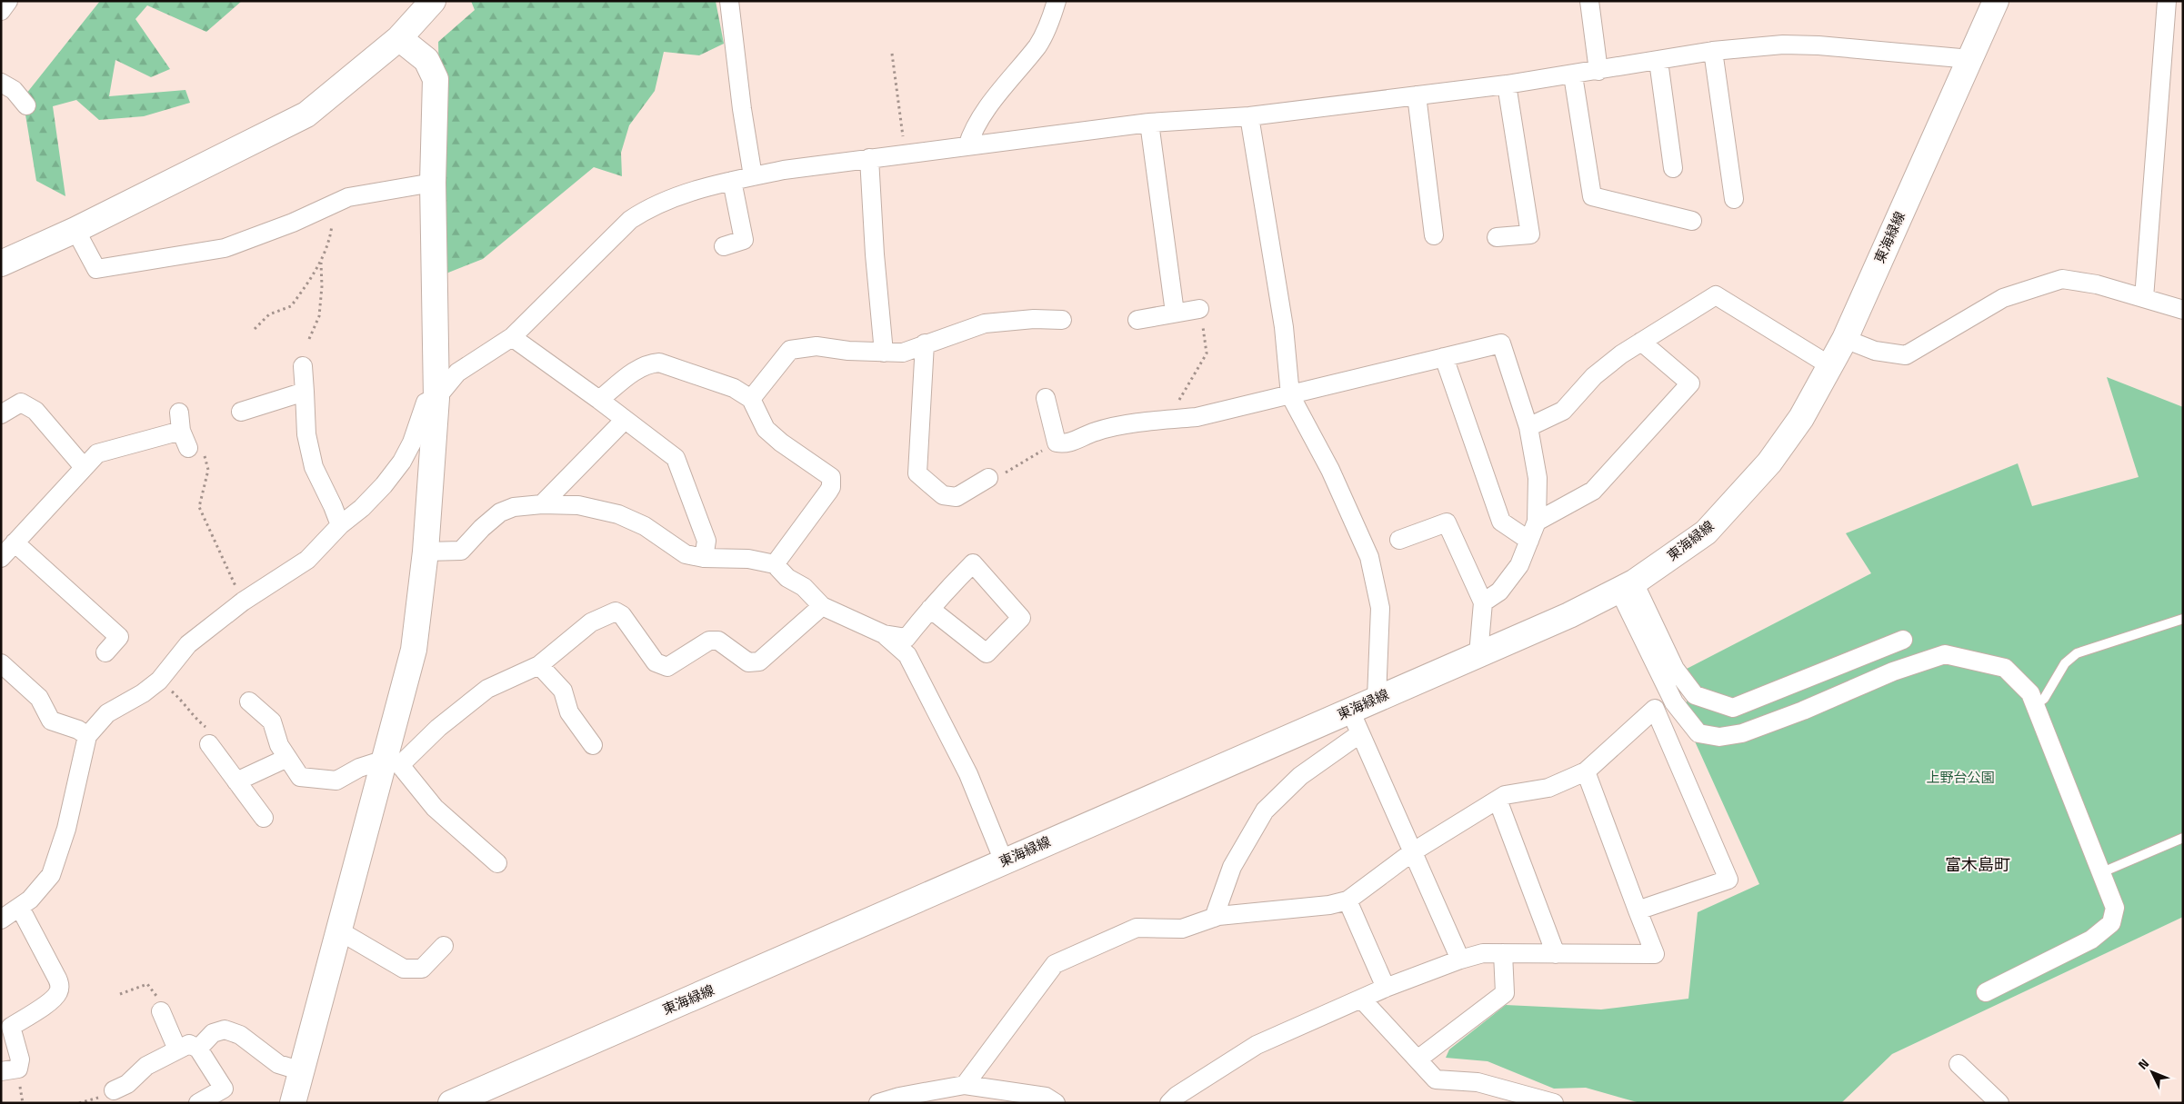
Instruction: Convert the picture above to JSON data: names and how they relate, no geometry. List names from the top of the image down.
{
  "streets": {
    "main road": ["東海緑線"]
  },
  "districts": ["富木島町"],
  "parks": ["上野台公園"],
  "north": "top left"
}
